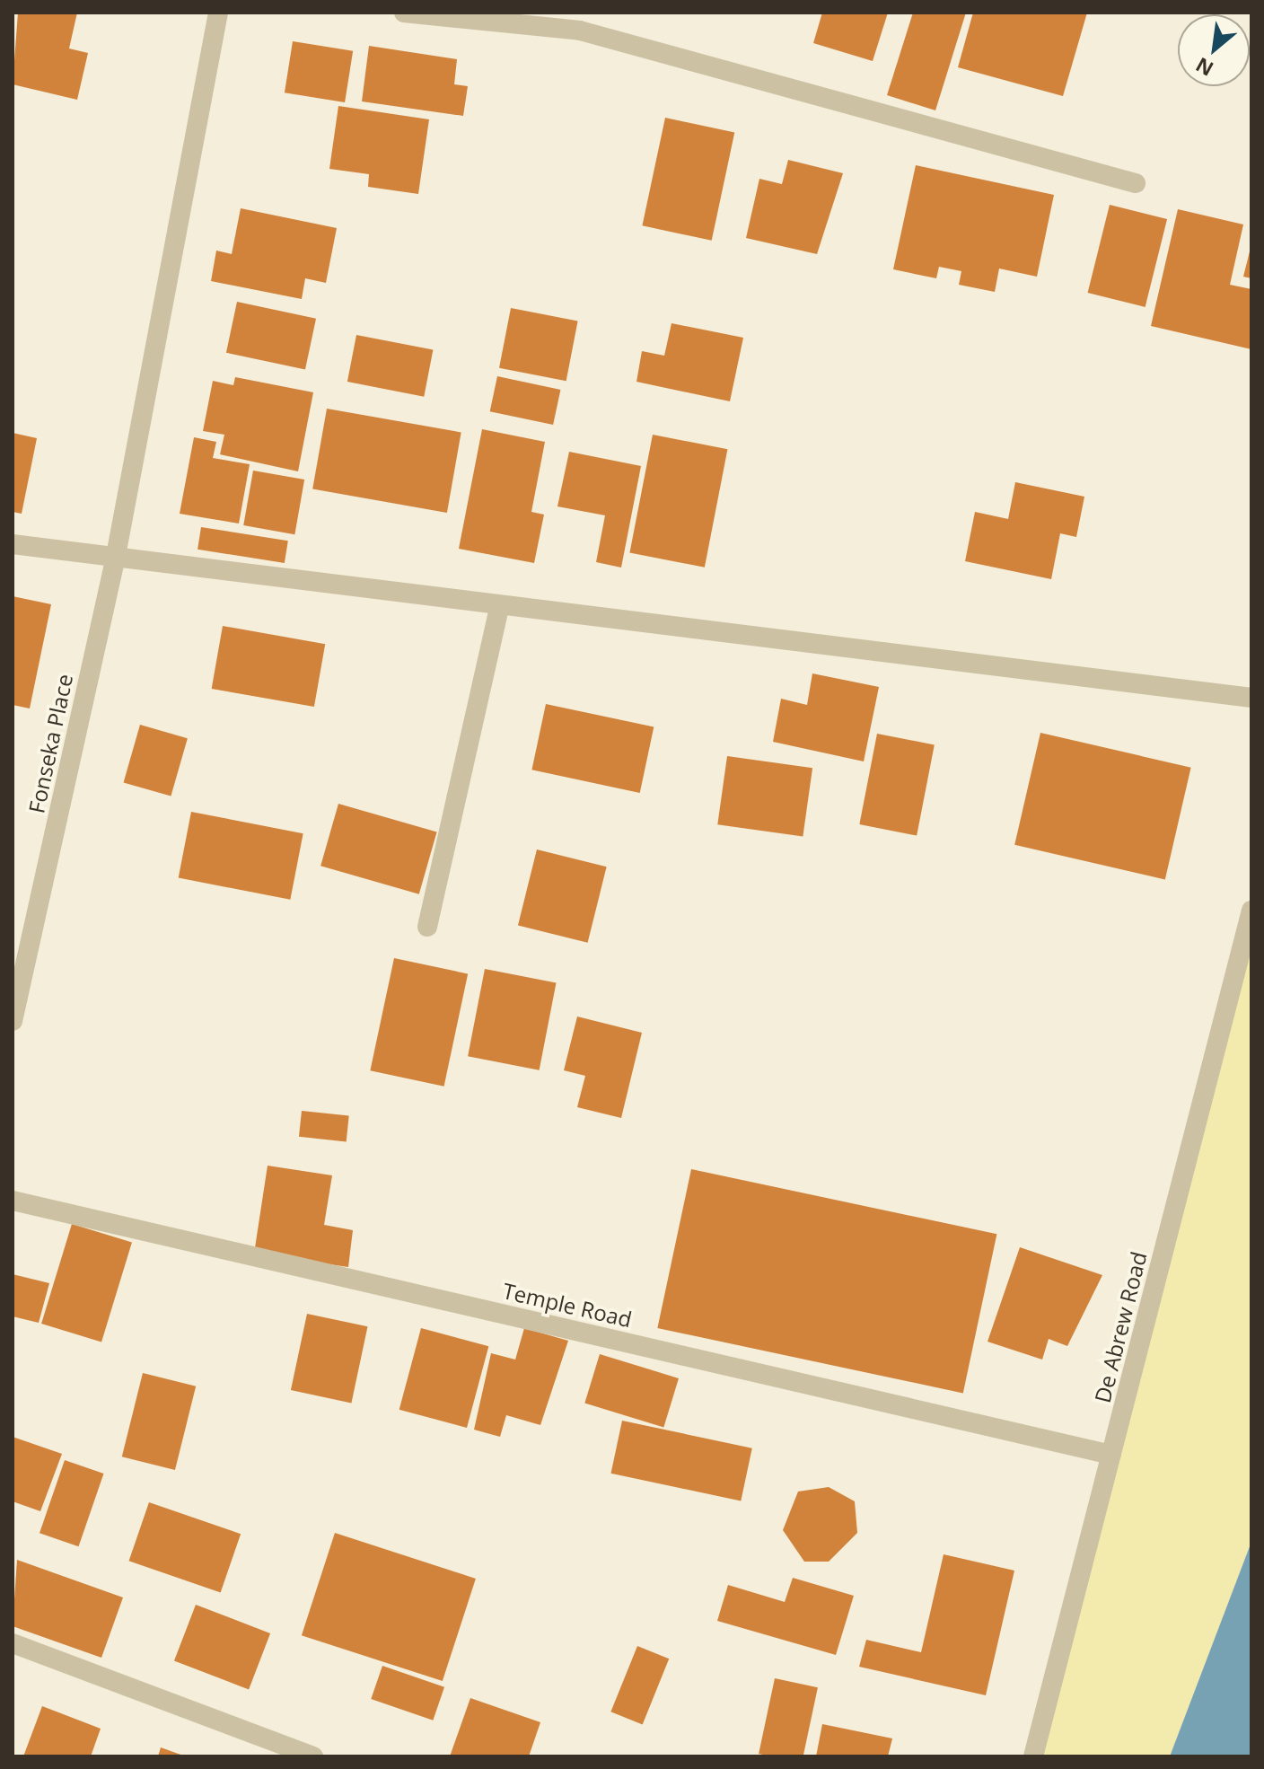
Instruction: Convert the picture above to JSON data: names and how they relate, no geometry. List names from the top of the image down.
{
  "streets": {
    "street": ["Fonseka Place", "Temple Road", "De Abrew Road"]
  },
  "crossings": [
    ["Temple Road", "De Abrew Road"]
  ],
  "north": "bottom left"
}
